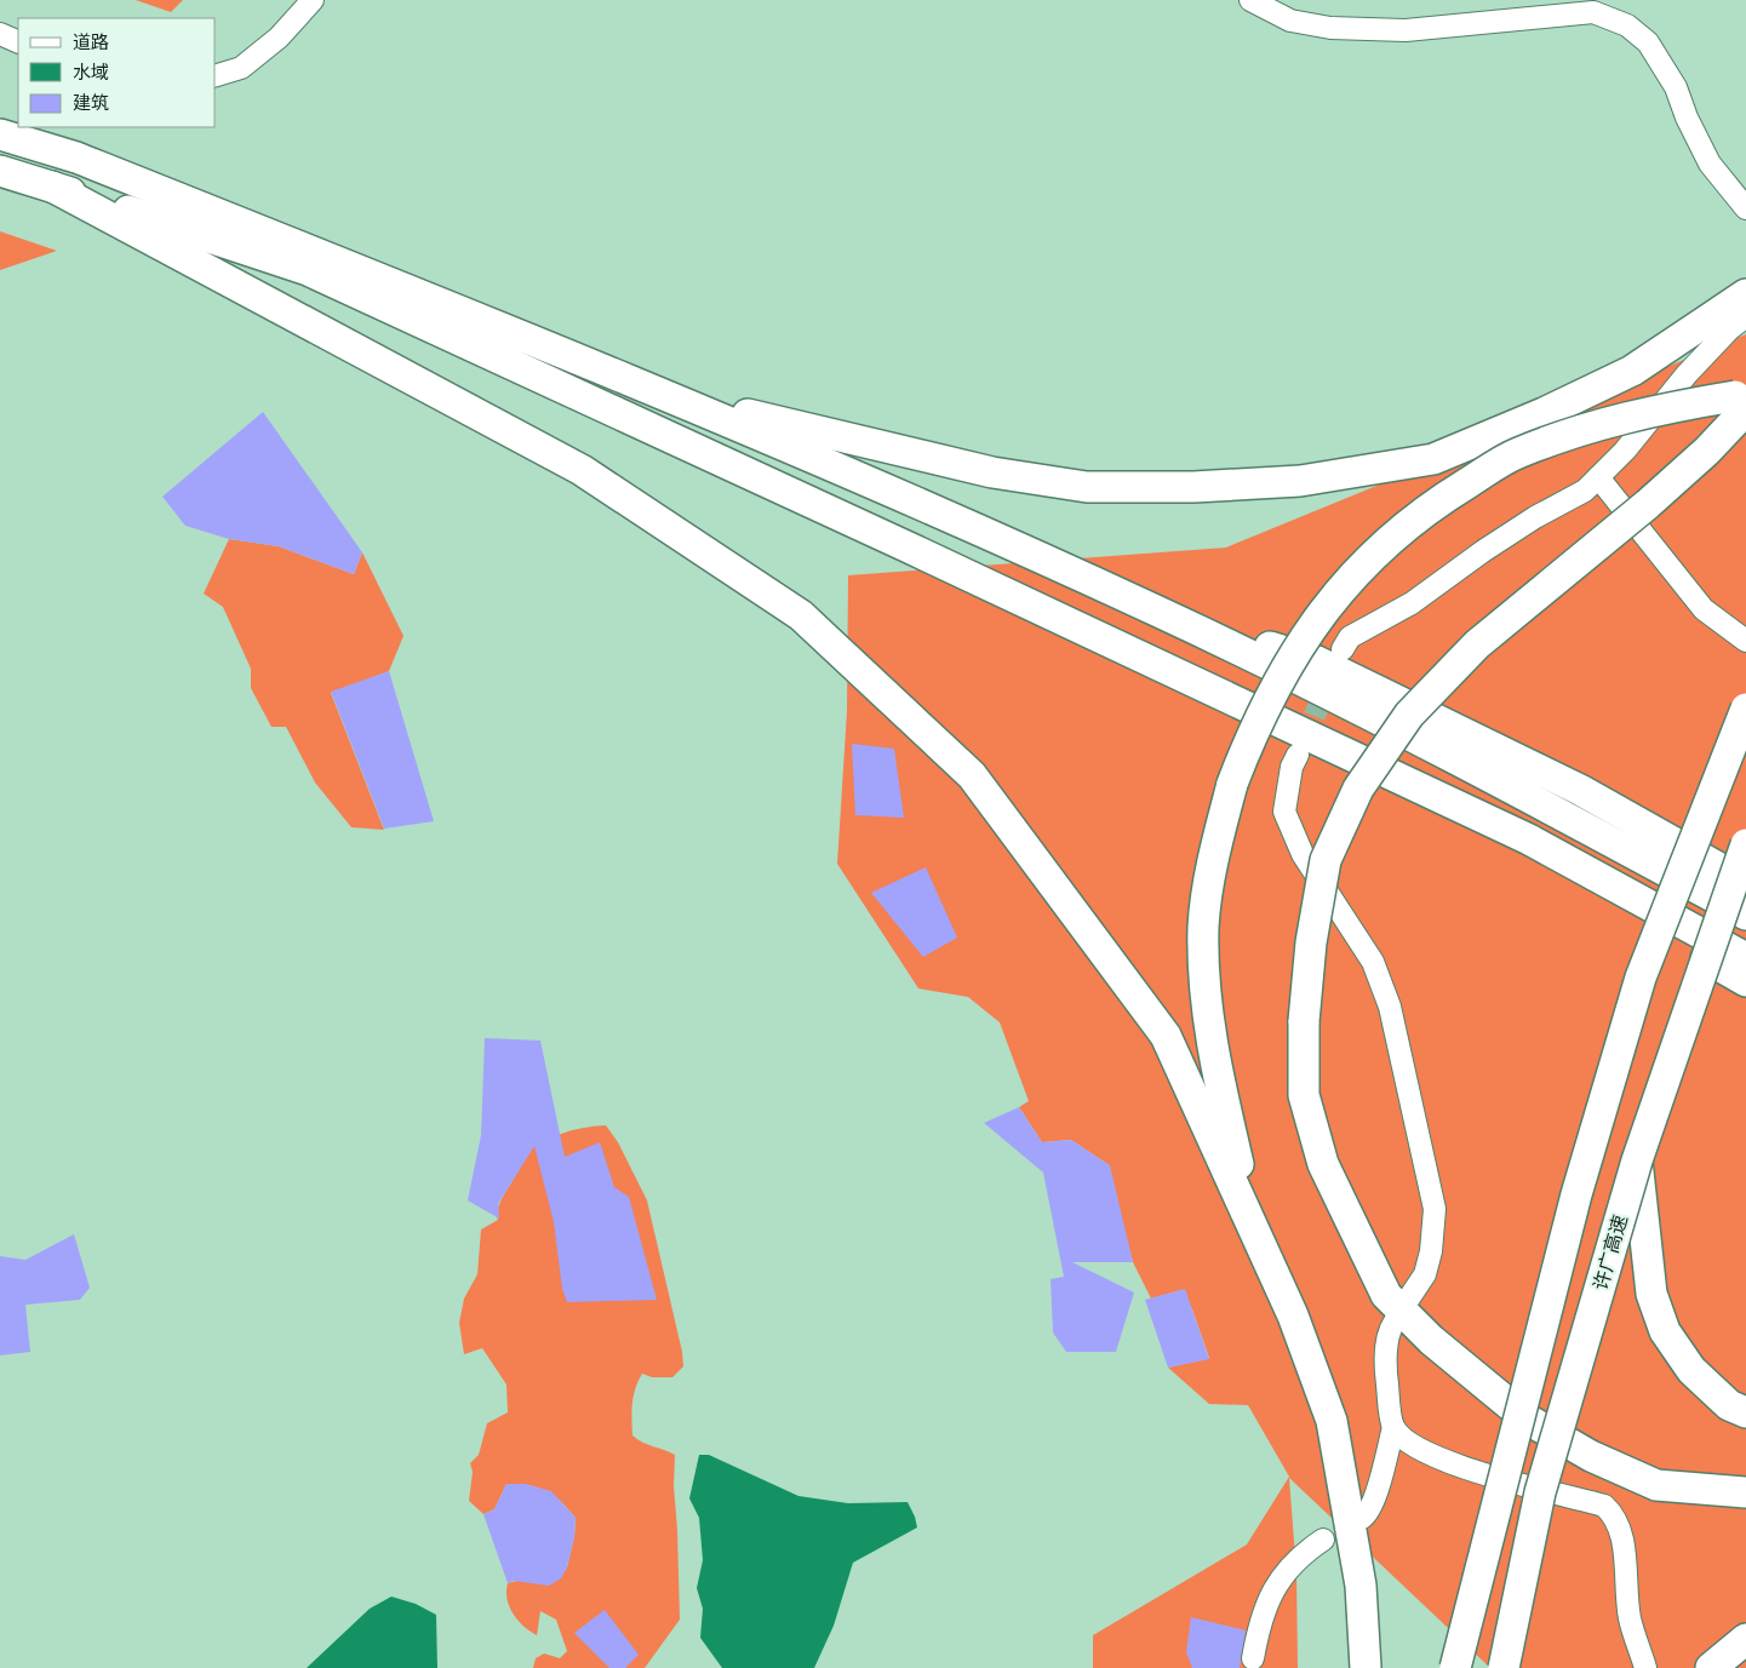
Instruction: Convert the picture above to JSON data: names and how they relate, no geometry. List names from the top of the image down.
{
  "streets": {
    "highway": ["许广高速"]
  },
  "legend": ["道路", "水域", "建筑"]
}
